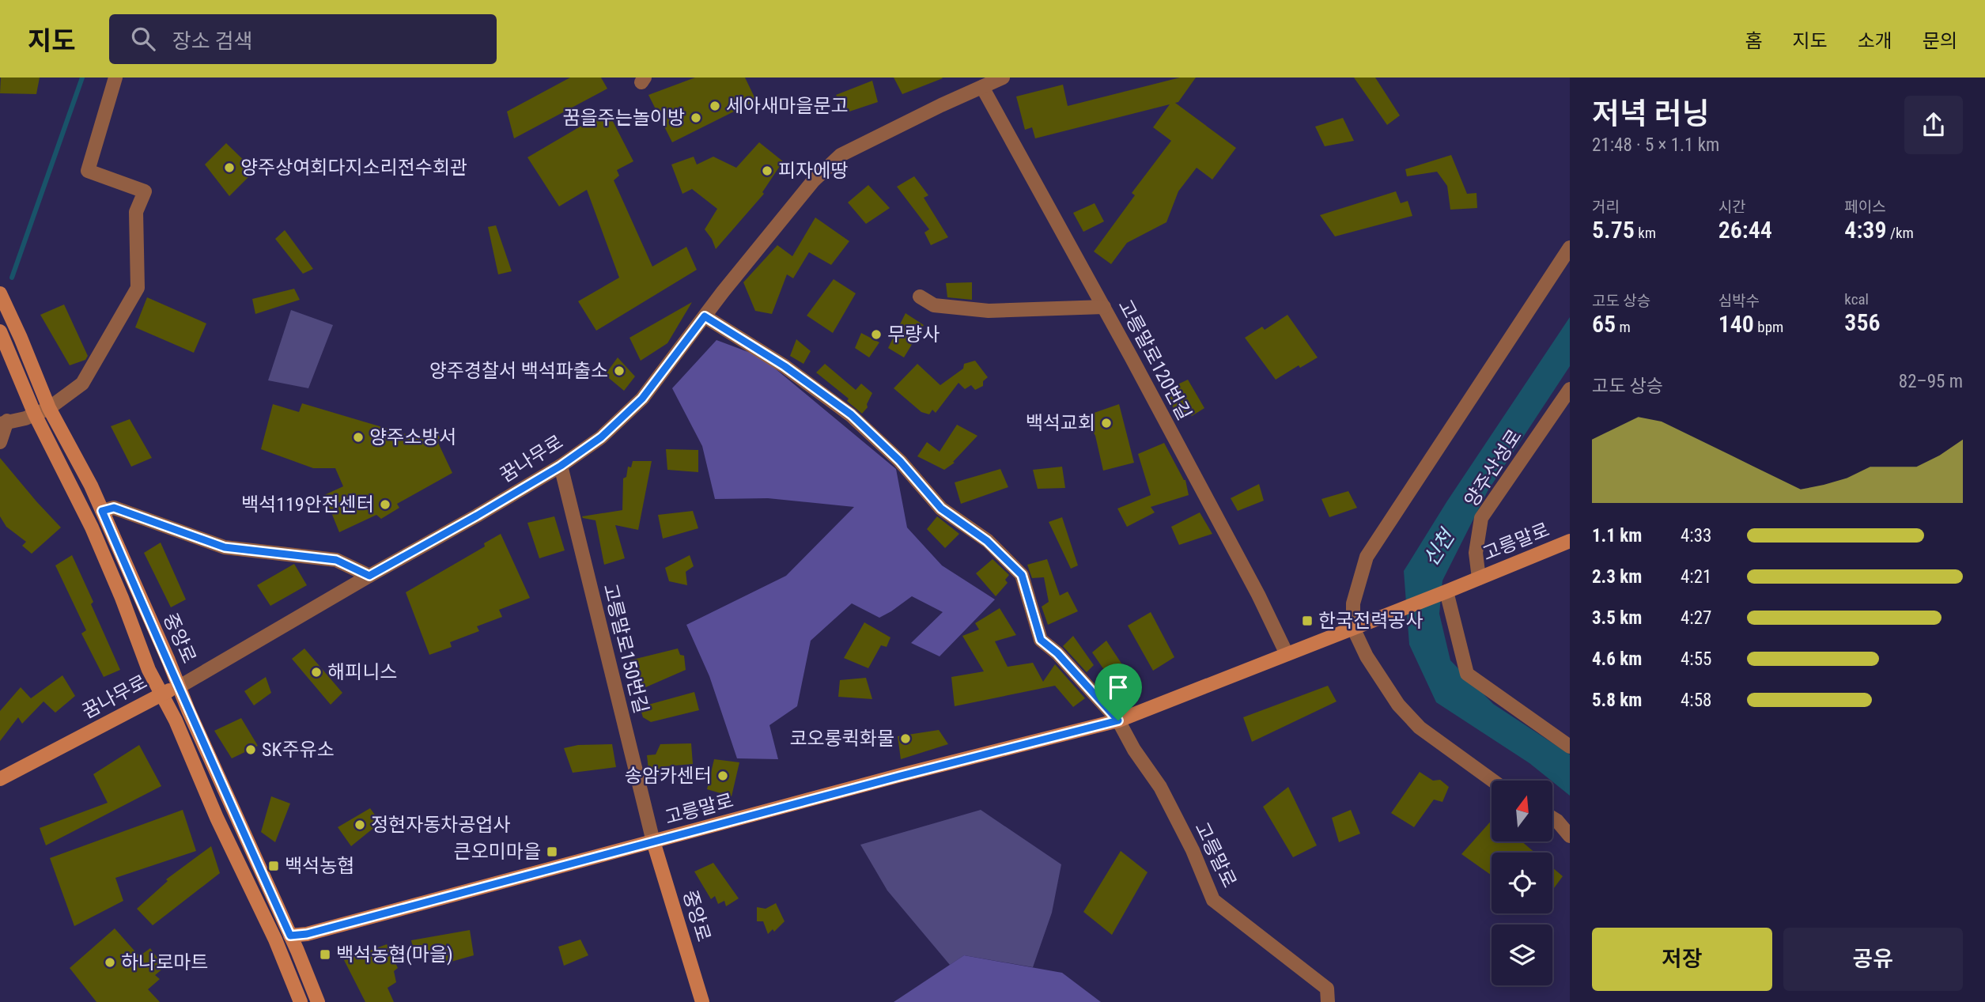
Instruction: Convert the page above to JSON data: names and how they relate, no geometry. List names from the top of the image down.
{
  "streets": {
    "street": [
      "고릉말로120번길",
      "꿈나무로",
      "양주산성로",
      "고릉말로",
      "중앙로",
      "고릉말로150번길"
    ]
  },
  "crossings": [
    ["고릉말로120번길", "꿈나무로"],
    ["고릉말로120번길", "고릉말로"],
    ["꿈나무로", "중앙로"],
    ["꿈나무로", "고릉말로150번길"],
    ["양주산성로", "고릉말로"],
    ["고릉말로", "중앙로"],
    ["고릉말로", "고릉말로150번길"],
    ["중앙로", "고릉말로150번길"]
  ],
  "water": ["신천"],
  "places": {
    "other": [
      "세아새마을문고",
      "꿈을주는놀이방",
      "양주상여회다지소리전수회관",
      "피자에땅",
      "무량사",
      "양주경찰서 백석파출소",
      "백석교회",
      "양주소방서",
      "백석119안전센터",
      "해피니스",
      "코오롱퀵화물",
      "SK주유소",
      "송암카센터",
      "정현자동차공업사",
      "하나로마트"
    ],
    "transit": [
      "한국전력공사",
      "큰오미마을",
      "백석농협",
      "백석농협(마을)"
    ]
  },
  "north": "top",
  "page": {
    "header": "지도",
    "search": "장소 검색",
    "nav": [
      "홈",
      "지도",
      "소개",
      "문의"
    ],
    "heading": ["저녁 러닝", "21:48 · 5 × 1.1 km"],
    "stats": [
      ["거리", "5.75 km"],
      ["시간", "26:44"],
      ["페이스", "4:39 /km"],
      ["고도 상승", "65 m"],
      ["심박수", "140 bpm"],
      ["kcal", "356"]
    ],
    "chart": ["고도 상승", "82–95 m"],
    "list": [
      {
        "name": "1.1 km",
        "note": "4:33"
      },
      {
        "name": "2.3 km",
        "note": "4:21"
      },
      {
        "name": "3.5 km",
        "note": "4:27"
      },
      {
        "name": "4.6 km",
        "note": "4:55"
      },
      {
        "name": "5.8 km",
        "note": "4:58"
      }
    ],
    "buttons": ["저장", "공유"]
  }
}
